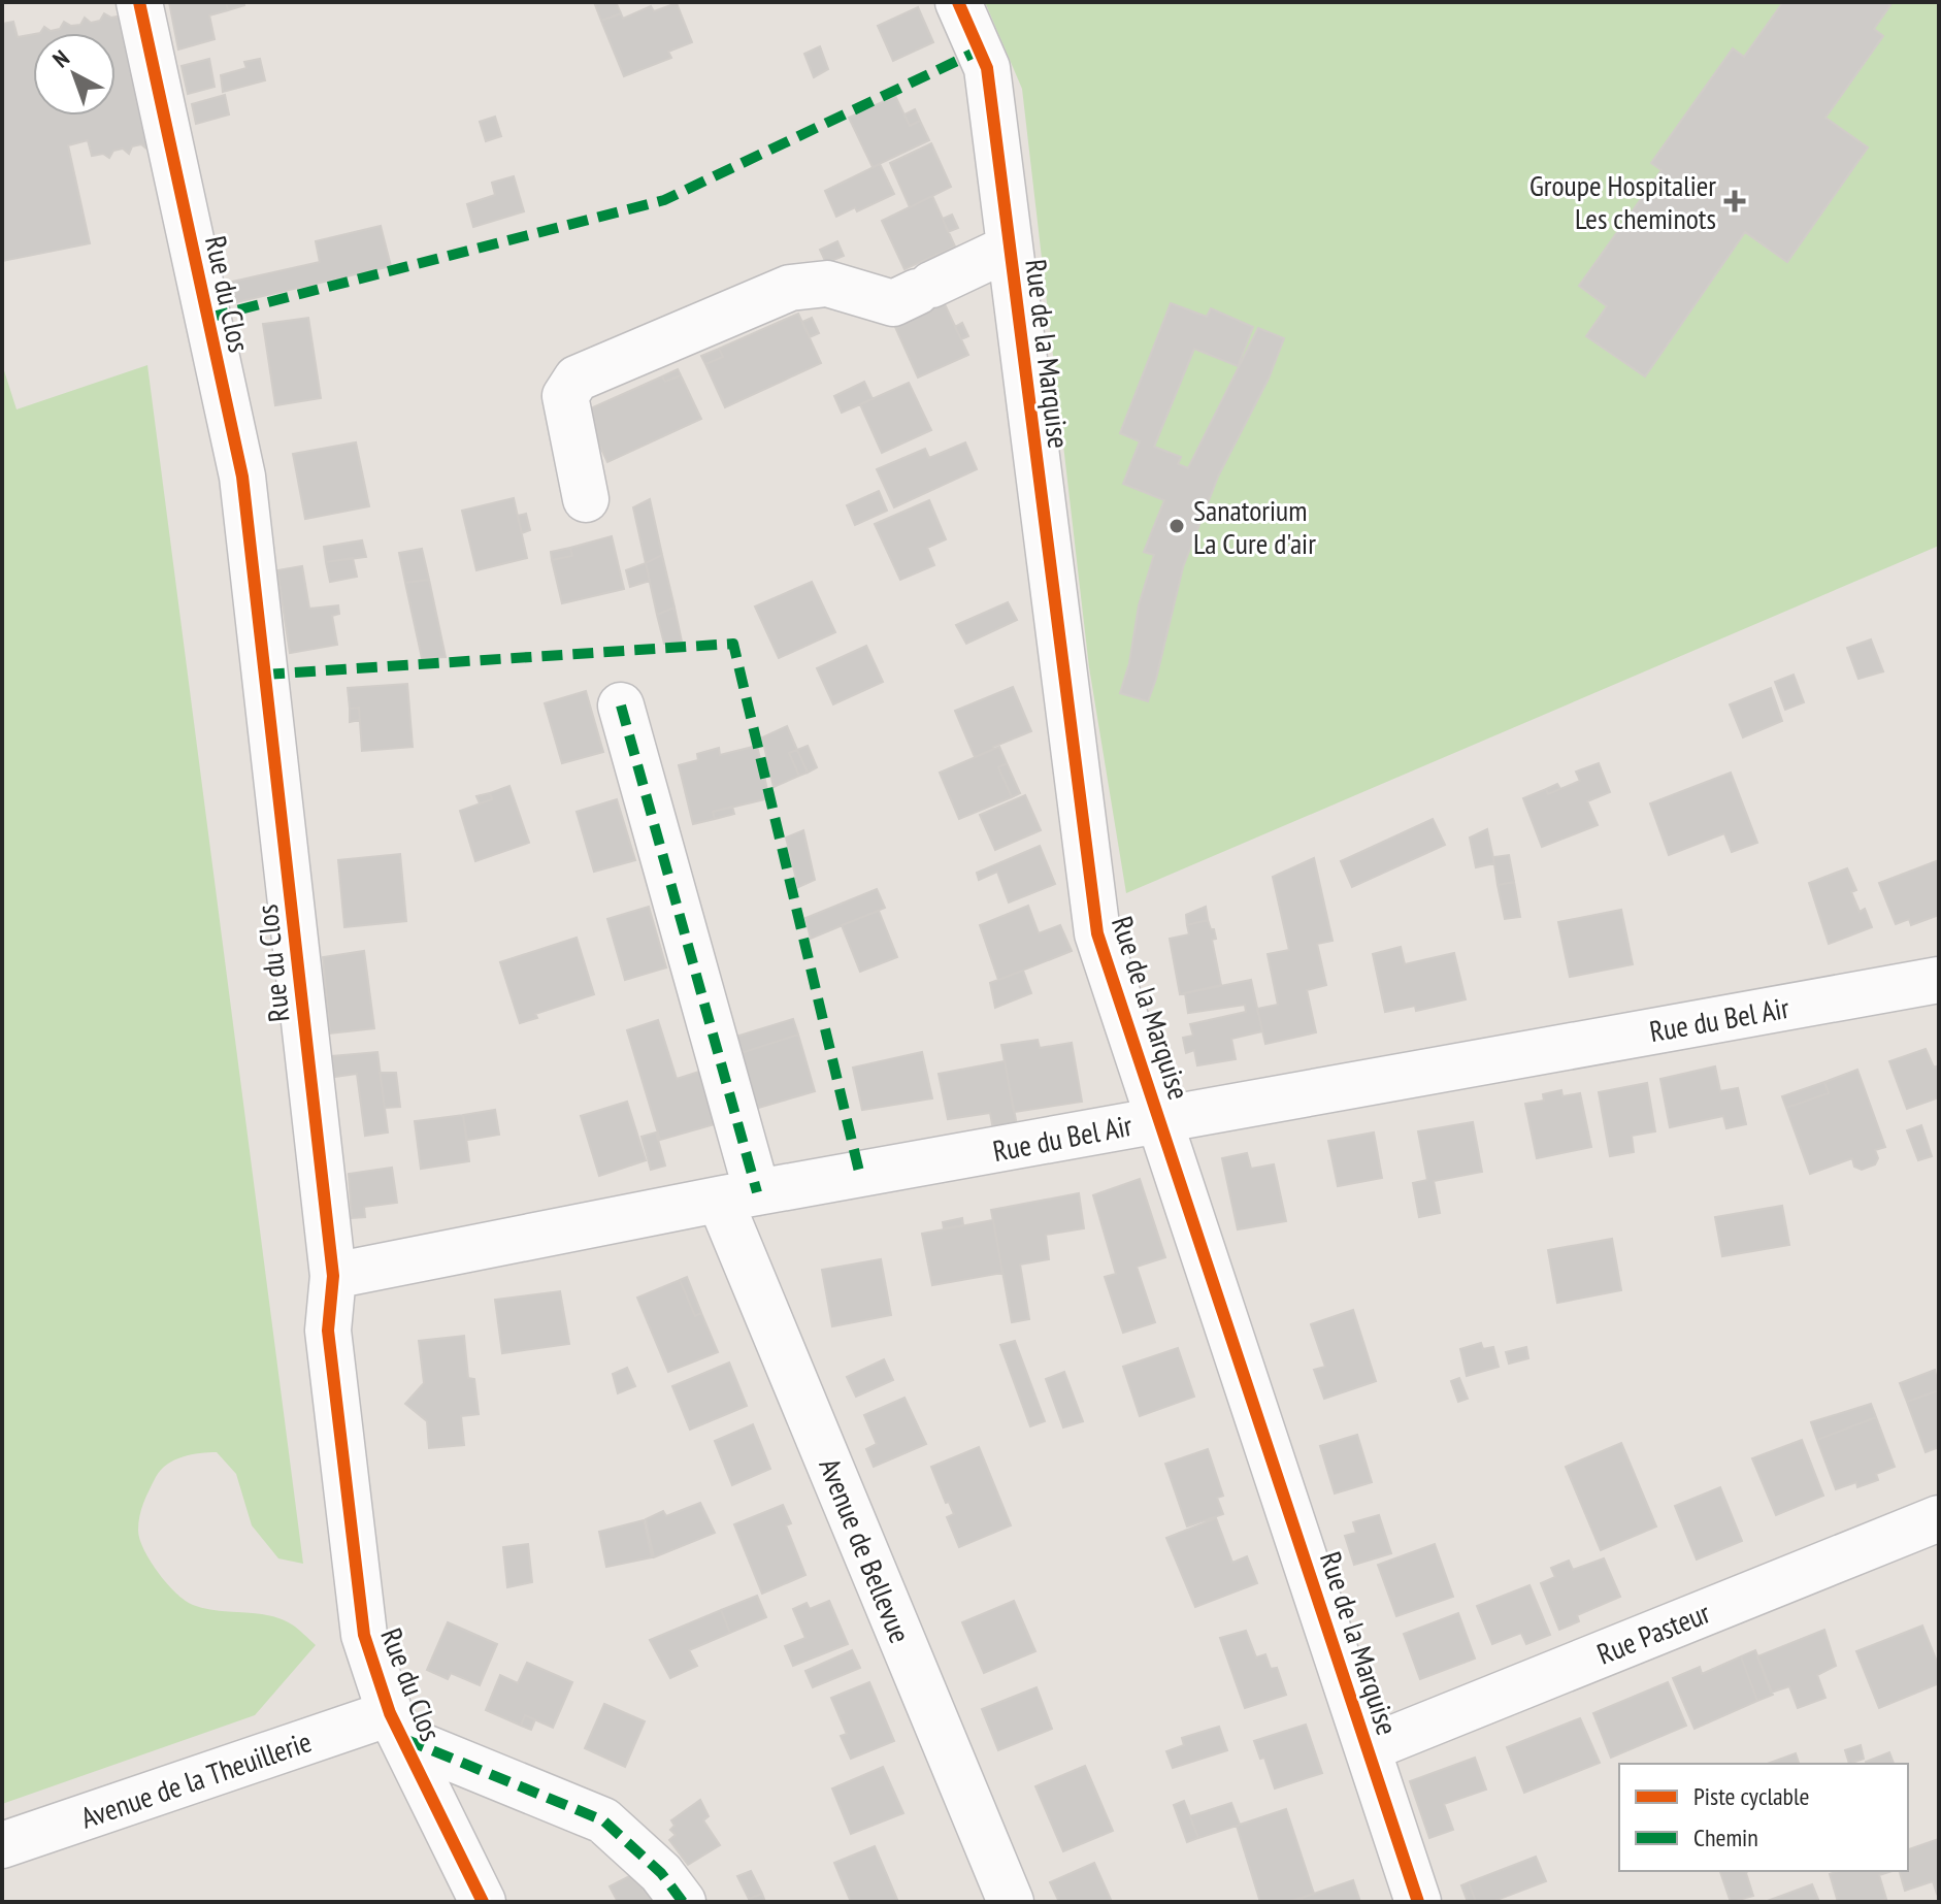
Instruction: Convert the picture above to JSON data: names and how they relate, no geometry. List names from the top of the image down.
{
  "streets": {
    "street": [
      "Rue du Clos",
      "Rue de la Marquise",
      "Rue du Bel Air",
      "Avenue de Bellevue",
      "Rue Pasteur",
      "Avenue de la Theuillerie"
    ]
  },
  "crossings": [
    ["Rue du Clos", "Rue du Bel Air"],
    ["Rue du Clos", "Avenue de la Theuillerie"],
    ["Rue de la Marquise", "Rue du Bel Air"],
    ["Rue de la Marquise", "Rue Pasteur"],
    ["Rue du Bel Air", "Avenue de Bellevue"]
  ],
  "places": {
    "health": ["Groupe Hospitalier Les cheminots"],
    "other": ["Sanatorium La Cure d'air"]
  },
  "legend": ["Piste cyclable", "Chemin"],
  "north": "top left"
}
